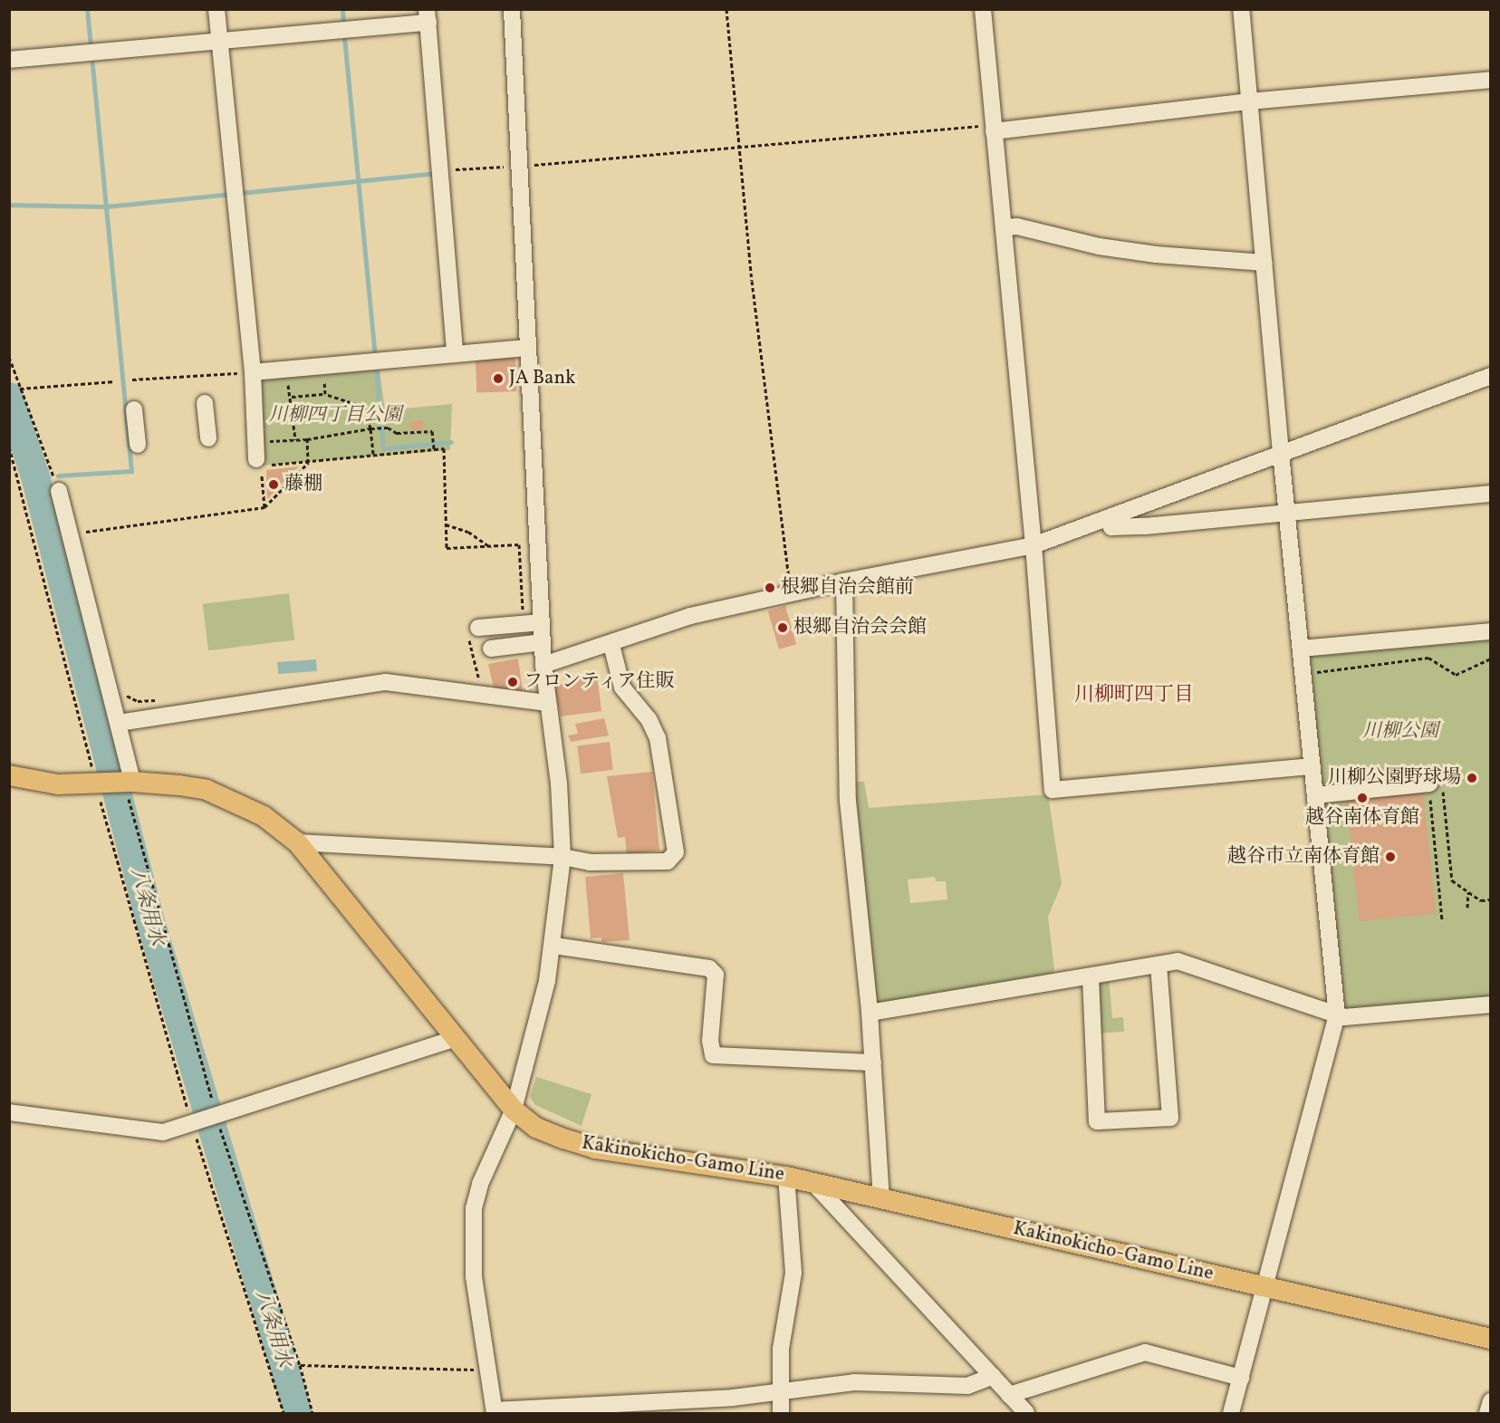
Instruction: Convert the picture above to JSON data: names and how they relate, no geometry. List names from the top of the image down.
{
  "streets": {
    "main road": ["Kakinokicho-Gamo Line"]
  },
  "districts": ["川柳町四丁目"],
  "water": ["八条用水"],
  "parks": ["川柳四丁目公園", "川柳公園"],
  "places": [
    "JA Bank",
    "藤棚",
    "根郷自治会館前",
    "根郷自治会会館",
    "フロンティア住販",
    "川柳公園野球場",
    "越谷南体育館",
    "越谷市立南体育館"
  ]
}
